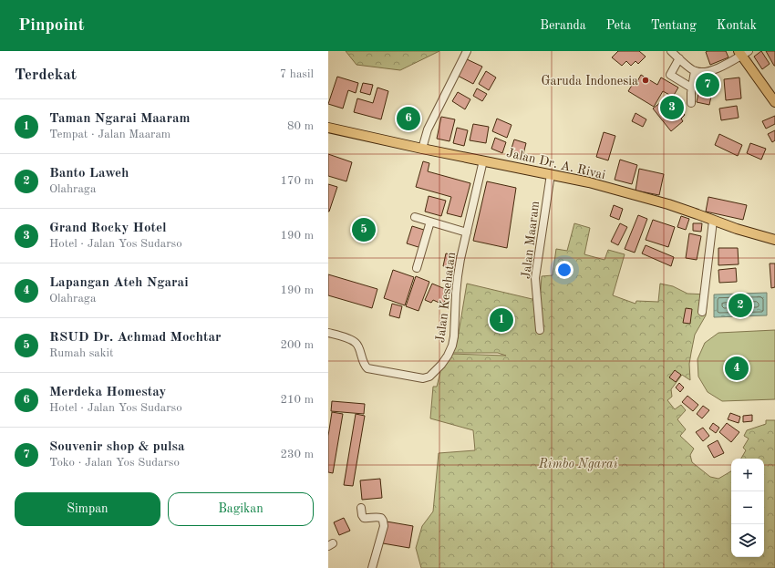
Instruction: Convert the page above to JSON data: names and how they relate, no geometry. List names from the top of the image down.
{
  "streets": {
    "main road": ["Jalan Dr. A. Rivai"],
    "street": ["Jalan Maaram", "Jalan Kesehatan"]
  },
  "crossings": [
    ["Jalan Dr. A. Rivai", "Jalan Maaram"],
    ["Jalan Dr. A. Rivai", "Jalan Kesehatan"]
  ],
  "parks": ["Rimbo Ngarai"],
  "places": ["Garuda Indonesia"],
  "page": {
    "header": "Pinpoint",
    "nav": [
      "Beranda",
      "Peta",
      "Tentang",
      "Kontak"
    ],
    "heading": ["Terdekat", "7 hasil"],
    "pins": [
      "7",
      "3",
      "6",
      "5",
      "2",
      "1",
      "4"
    ],
    "list": [
      {
        "mark": "1",
        "name": "Taman Ngarai Maaram",
        "note": "Tempat · Jalan Maaram",
        "value": "80 m"
      },
      {
        "mark": "2",
        "name": "Banto Laweh",
        "note": "Olahraga",
        "value": "170 m"
      },
      {
        "mark": "3",
        "name": "Grand Rocky Hotel",
        "note": "Hotel · Jalan Yos Sudarso",
        "value": "190 m"
      },
      {
        "mark": "4",
        "name": "Lapangan Ateh Ngarai",
        "note": "Olahraga",
        "value": "190 m"
      },
      {
        "mark": "5",
        "name": "RSUD Dr. Achmad Mochtar",
        "note": "Rumah sakit",
        "value": "200 m"
      },
      {
        "mark": "6",
        "name": "Merdeka Homestay",
        "note": "Hotel · Jalan Yos Sudarso",
        "value": "210 m"
      },
      {
        "mark": "7",
        "name": "Souvenir shop & pulsa",
        "note": "Toko · Jalan Yos Sudarso",
        "value": "230 m"
      }
    ],
    "map_buttons": ["+", "−"],
    "buttons": ["Simpan", "Bagikan"]
  }
}
